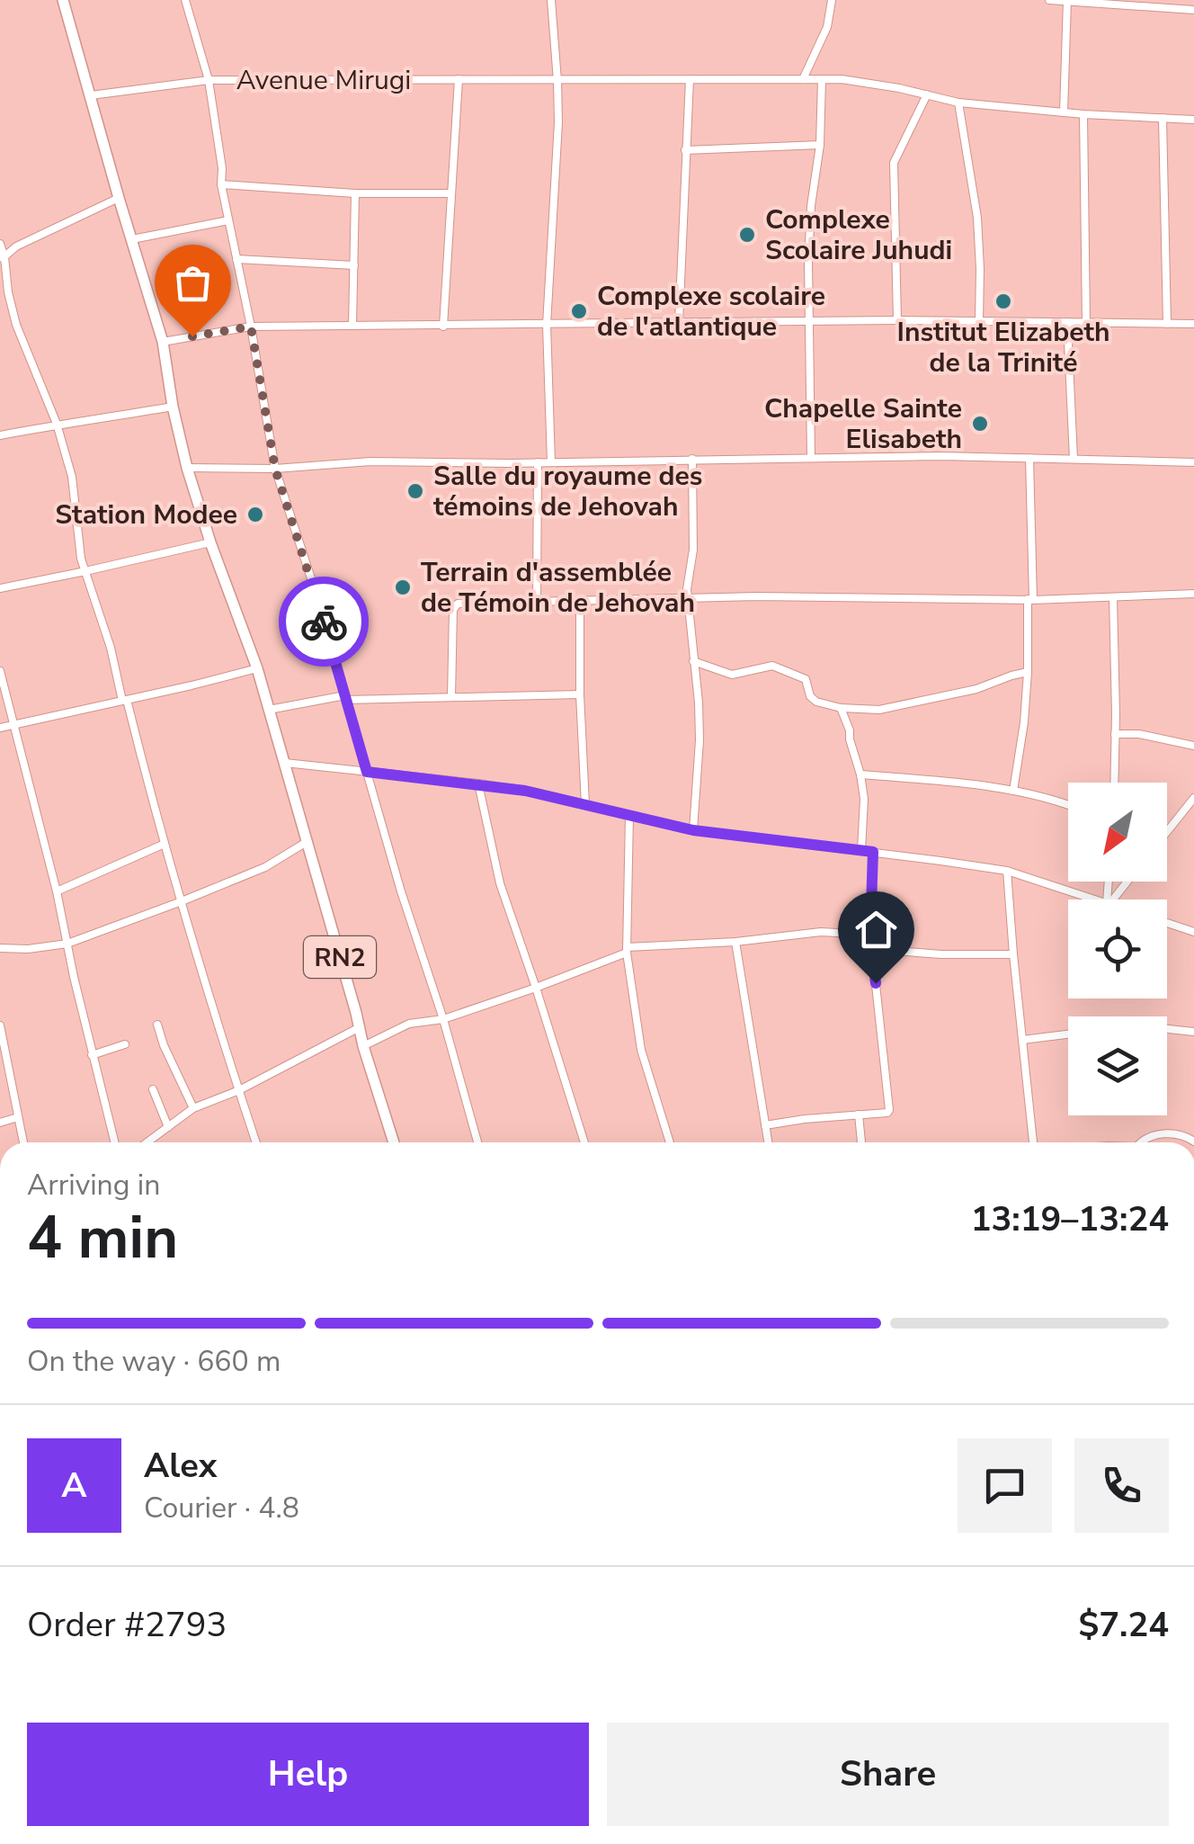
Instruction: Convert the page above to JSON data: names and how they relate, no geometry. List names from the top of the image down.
{
  "streets": {
    "highway": ["RN2"],
    "street": ["Avenue Mirugi"]
  },
  "crossings": [
    ["Avenue Mirugi", "RN2"]
  ],
  "places": [
    "Complexe Scolaire Juhudi",
    "Institut Elizabeth de la Trinité",
    "Complexe scolaire de l'atlantique",
    "Chapelle Sainte Elisabeth",
    "Salle du royaume des témoins de Jehovah",
    "Station Modee",
    "Terrain d'assemblée de Témoin de Jehovah"
  ],
  "north": "bottom left",
  "page": {
    "heading": ["4 min", "Arriving in", "13:19–13:24"],
    "panel": [
      "Alex",
      "Courier · 4.8",
      "Order #2793",
      "$7.24"
    ],
    "bar": "On the way · 660 m",
    "round": "A",
    "buttons": ["Help", "Share"]
  }
}
